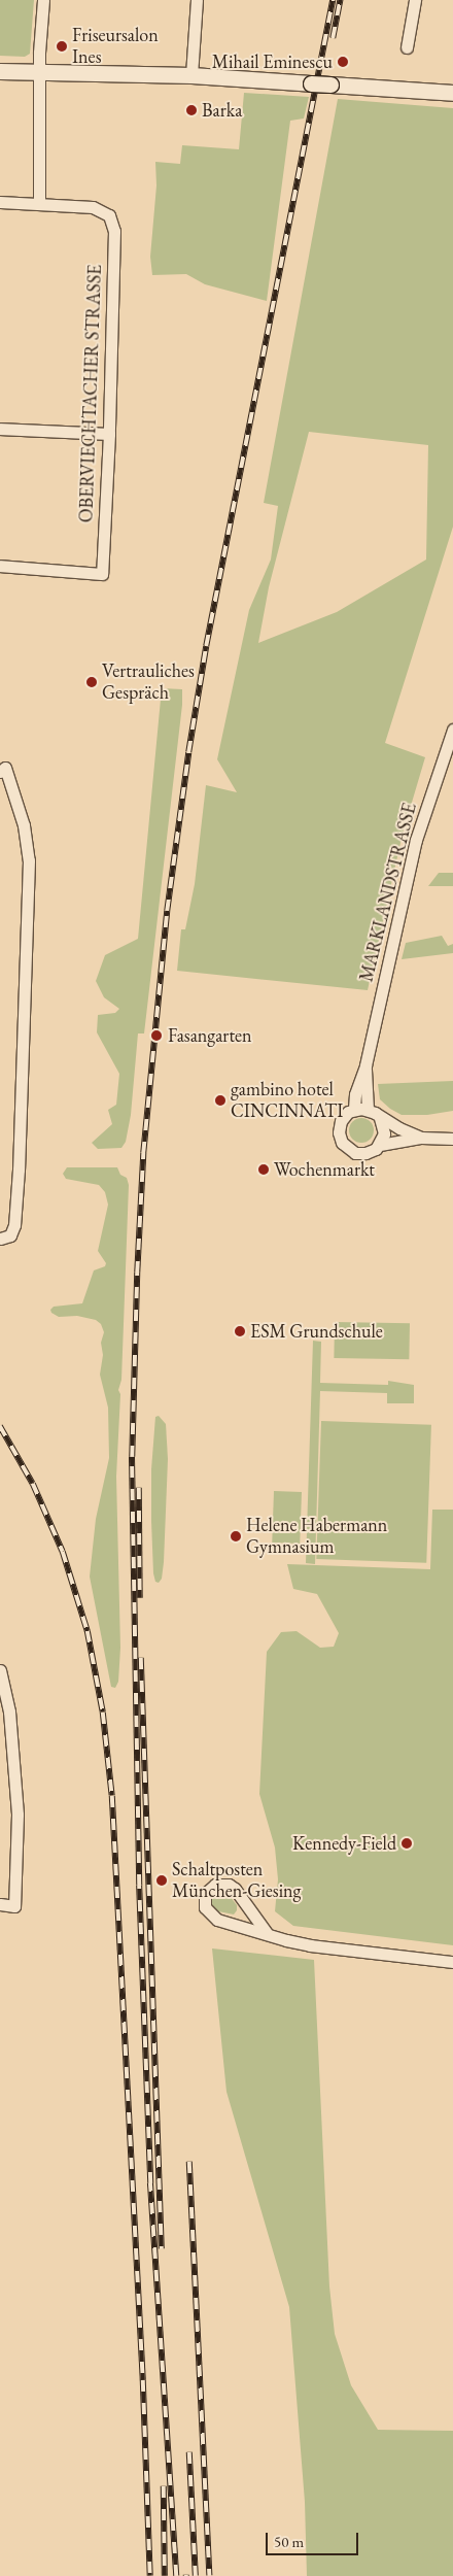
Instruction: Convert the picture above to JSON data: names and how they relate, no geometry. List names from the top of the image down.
{
  "streets": {
    "street": ["OBERVIECHTACHER STRASSE", "MARKLANDSTRASSE"]
  },
  "places": [
    "Friseursalon Ines",
    "Mihail Eminescu",
    "Barka",
    "Vertrauliches Gespräch",
    "Fasangarten",
    "gambino hotel CINCINNATI",
    "Wochenmarkt",
    "ESM Grundschule",
    "Helene Habermann Gymnasium",
    "Kennedy-Field",
    "Schaltposten München-Giesing"
  ],
  "scale_bar": "50 m"
}
